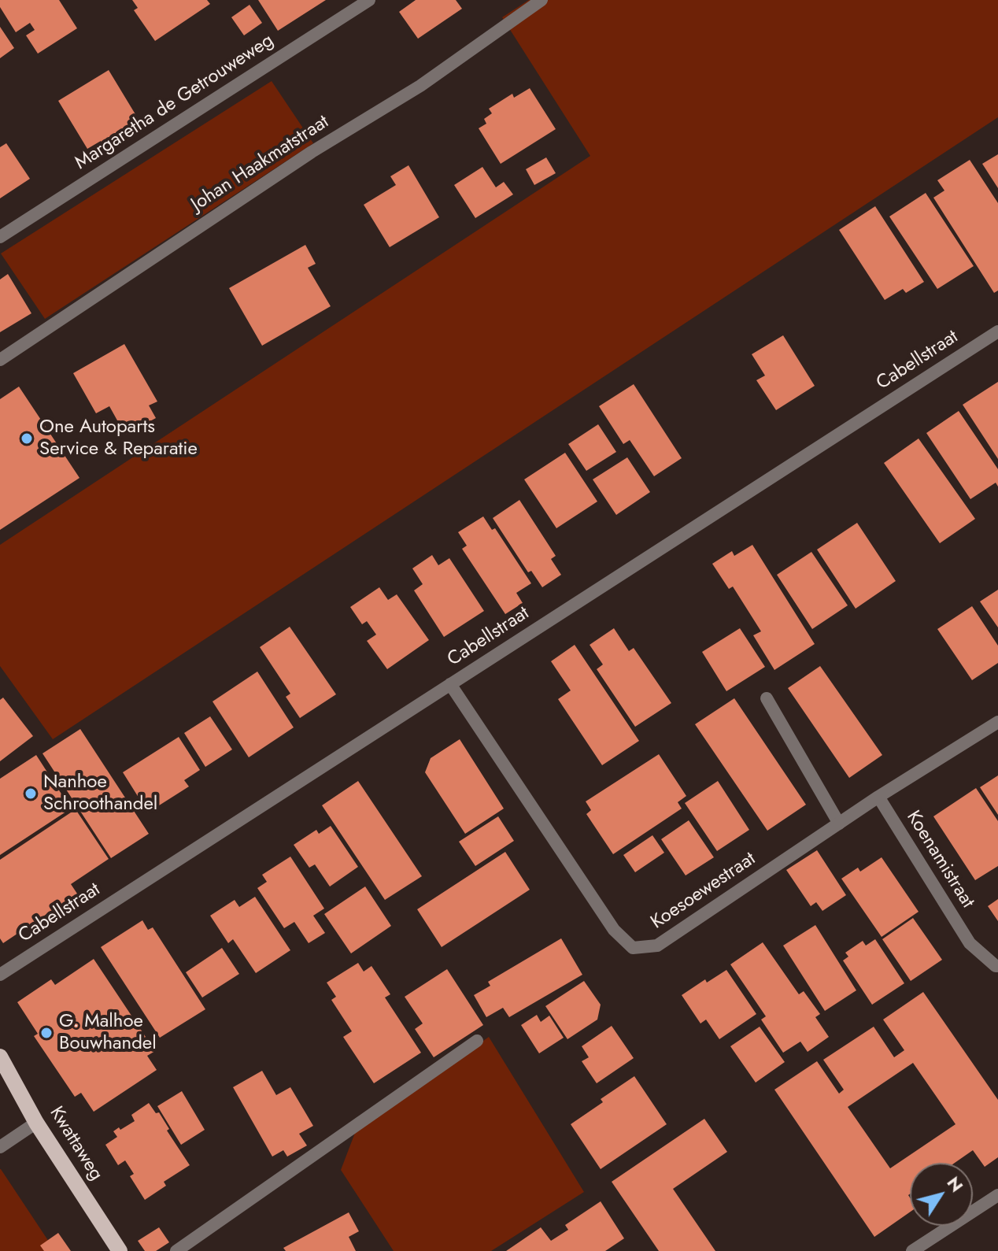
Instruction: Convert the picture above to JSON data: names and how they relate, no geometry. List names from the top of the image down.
{
  "streets": {
    "main road": ["Kwattaweg"],
    "street": [
      "Margaretha de Getrouweweg",
      "Johan Haakmatstraat",
      "Cabellstraat",
      "Koenamistraat",
      "Koesoewestraat"
    ]
  },
  "crossings": [
    ["Cabellstraat", "Koesoewestraat"],
    ["Koenamistraat", "Koesoewestraat"]
  ],
  "places": ["One Autoparts Service & Reparatie", "Nanhoe Schroothandel", "G. Malhoe Bouwhandel"],
  "north": "top right"
}
